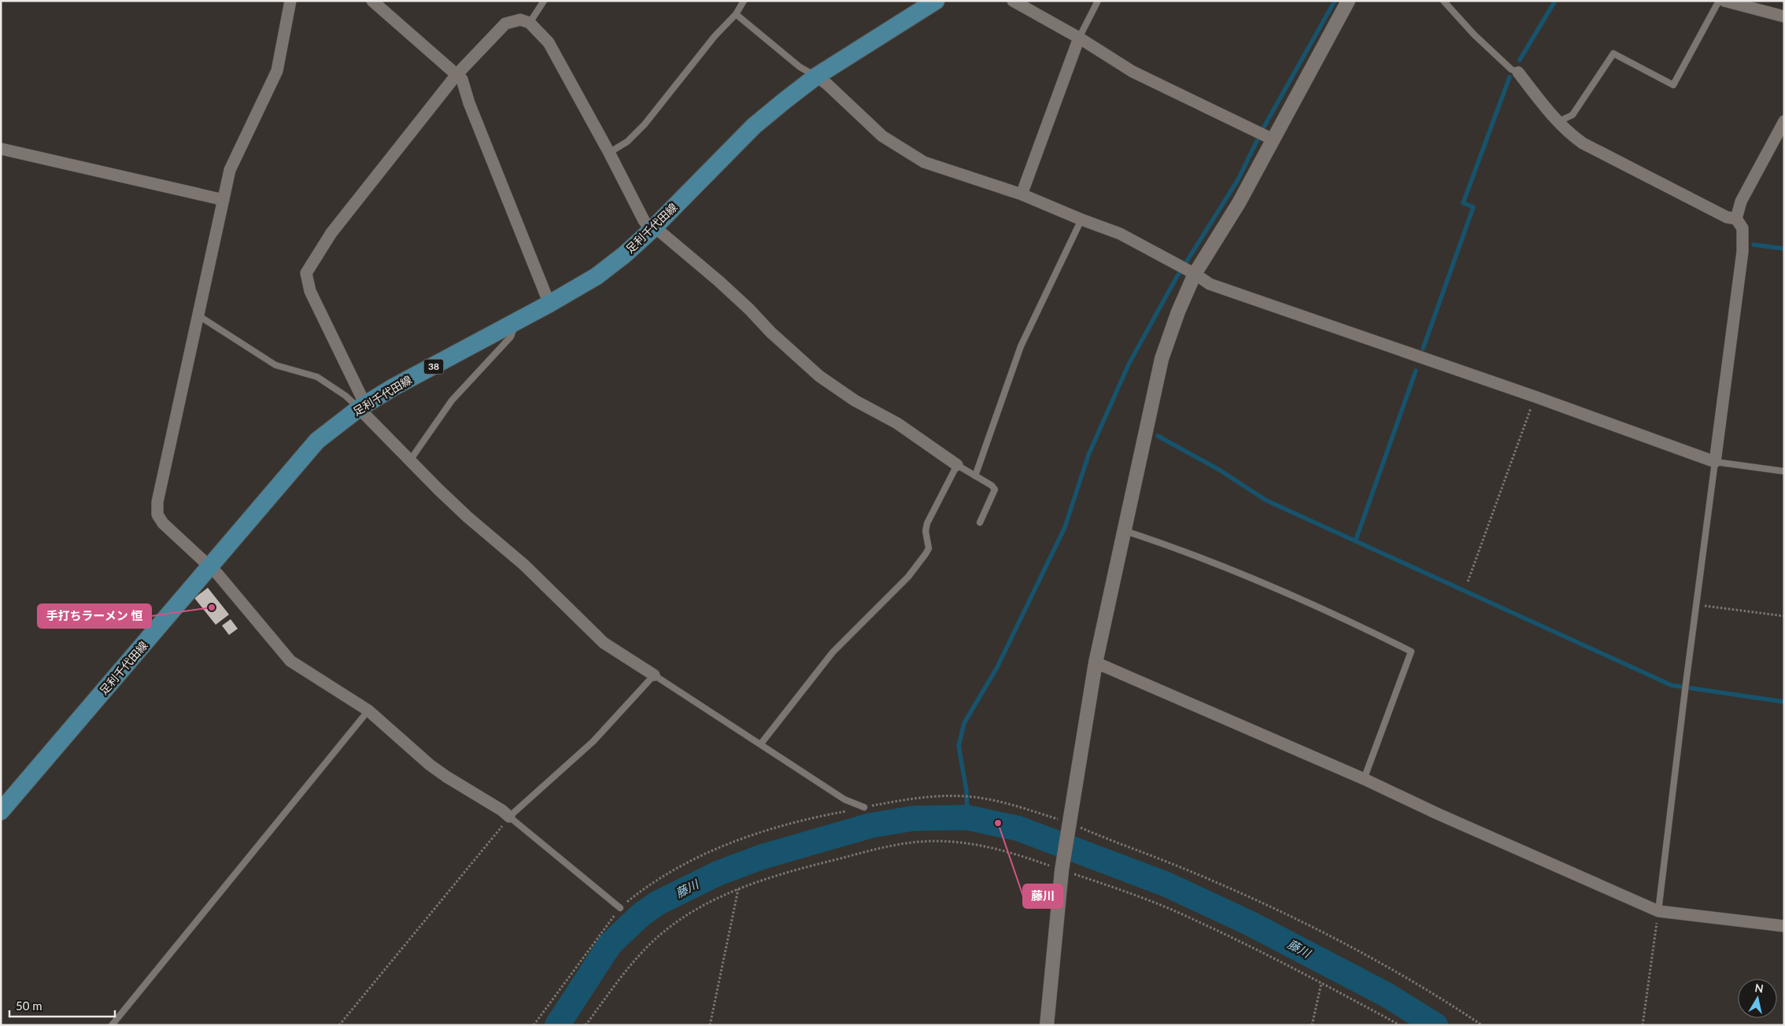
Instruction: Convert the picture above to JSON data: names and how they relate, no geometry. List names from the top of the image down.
{
  "streets": {
    "main road": ["足利千代田線", "38"]
  },
  "water": ["藤川"],
  "places": ["手打ちラーメン 恒", "藤川"],
  "scale_bar": "50 m",
  "north": "top"
}
